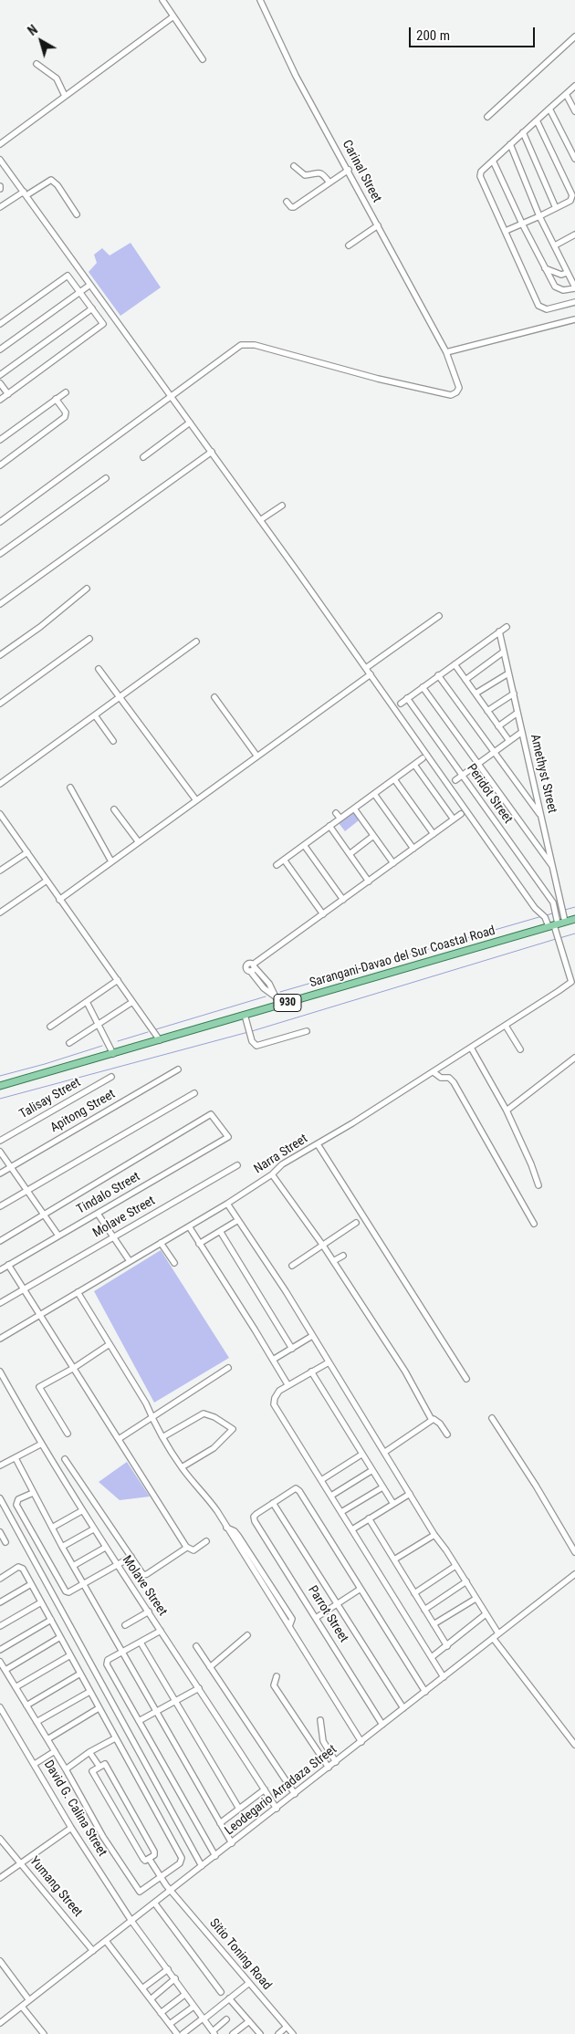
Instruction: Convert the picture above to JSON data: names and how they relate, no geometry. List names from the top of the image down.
{
  "streets": {
    "main road": ["Sarangani-Davao del Sur Coastal Road", "930"],
    "street": [
      "Carinal Street",
      "Amethyst Street",
      "Peridot Street",
      "Talisay Street",
      "Apitong Street",
      "Narra Street",
      "Tindalo Street",
      "Molave Street",
      "Parrot Street",
      "Leodegario Arradaza Street",
      "David G. Calina Street",
      "Yumang Street",
      "Sitio Toning Road"
    ]
  },
  "crossings": [
    ["Amethyst Street", "Sarangani-Davao del Sur Coastal Road"],
    ["Sarangani-Davao del Sur Coastal Road", "Narra Street"],
    ["Molave Street", "Leodegario Arradaza Street"],
    ["Parrot Street", "Leodegario Arradaza Street"],
    ["Leodegario Arradaza Street", "David G. Calina Street"],
    ["Leodegario Arradaza Street", "Yumang Street"],
    ["Leodegario Arradaza Street", "Sitio Toning Road"]
  ],
  "scale_bar": "200 m",
  "north": "top left"
}
